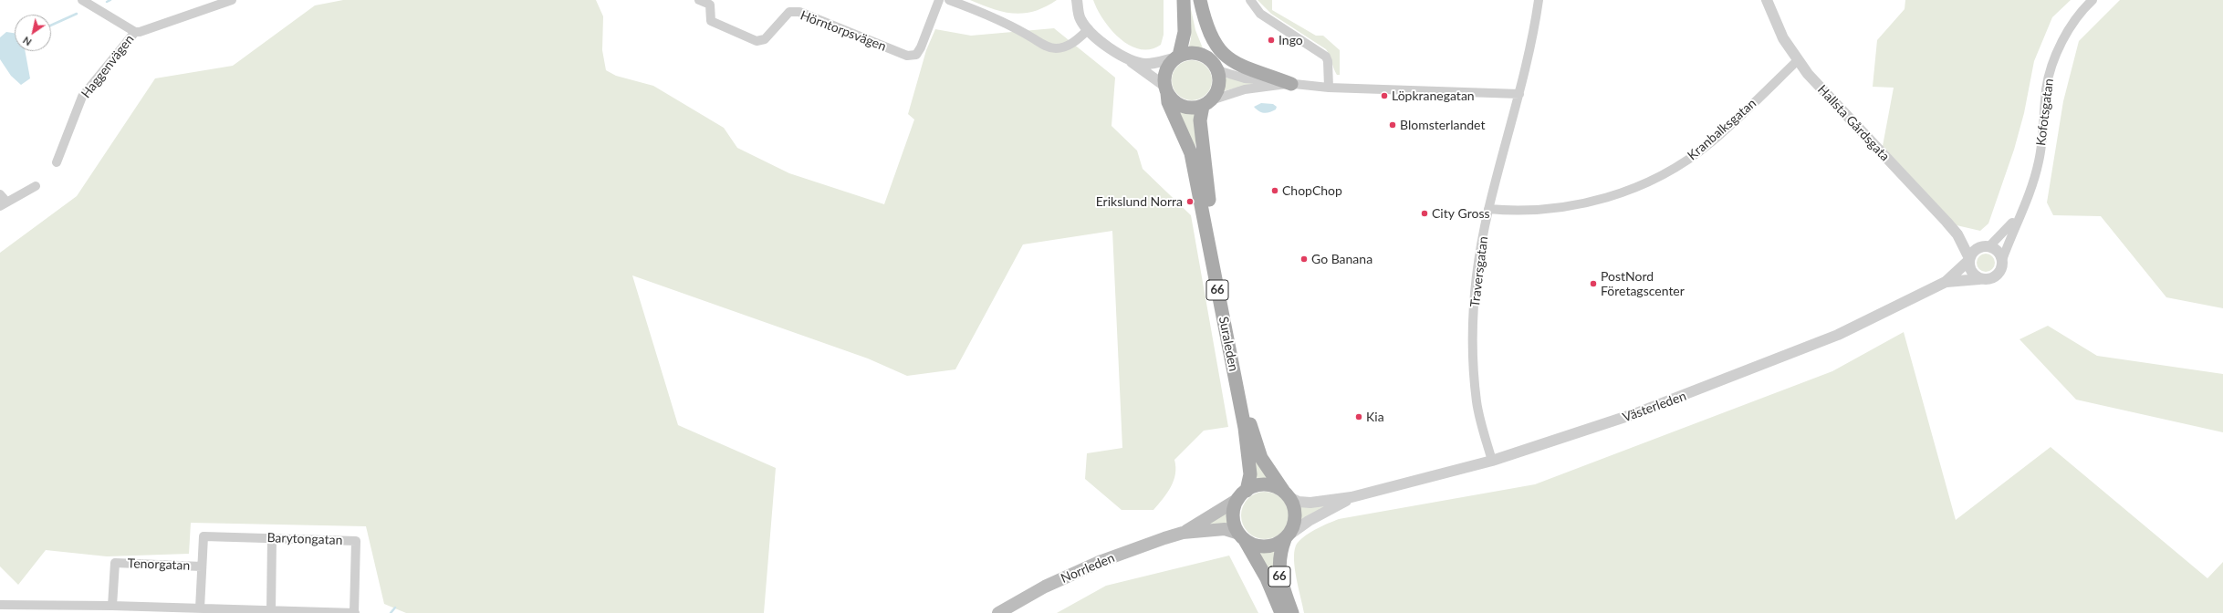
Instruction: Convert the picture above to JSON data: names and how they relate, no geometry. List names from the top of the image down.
{
  "streets": {
    "main road": ["66", "Suraleden", "Norrleden"],
    "street": [
      "Hörntorpsvägen",
      "Haggenvägen",
      "Kofotsgatan",
      "Hallsta Gårdsgata",
      "Kranbalksgatan",
      "Traversgatan",
      "Västerleden",
      "Barytongatan",
      "Tenorgatan"
    ]
  },
  "crossings": [
    ["Kofotsgatan", "Hallsta Gårdsgata"],
    ["Kofotsgatan", "Västerleden"],
    ["Hallsta Gårdsgata", "Kranbalksgatan"],
    ["Hallsta Gårdsgata", "Västerleden"],
    ["Kranbalksgatan", "Traversgatan"],
    ["Traversgatan", "Västerleden"],
    ["66", "Suraleden"],
    ["66", "Västerleden"],
    ["66", "Norrleden"],
    ["Suraleden", "Västerleden"],
    ["Suraleden", "Norrleden"],
    ["Västerleden", "Norrleden"],
    ["Barytongatan", "Tenorgatan"]
  ],
  "places": [
    "Ingo",
    "Löpkranegatan",
    "Blomsterlandet",
    "ChopChop",
    "Erikslund Norra",
    "City Gross",
    "Go Banana",
    "PostNord Företagscenter",
    "Kia"
  ],
  "north": "bottom left"
}
